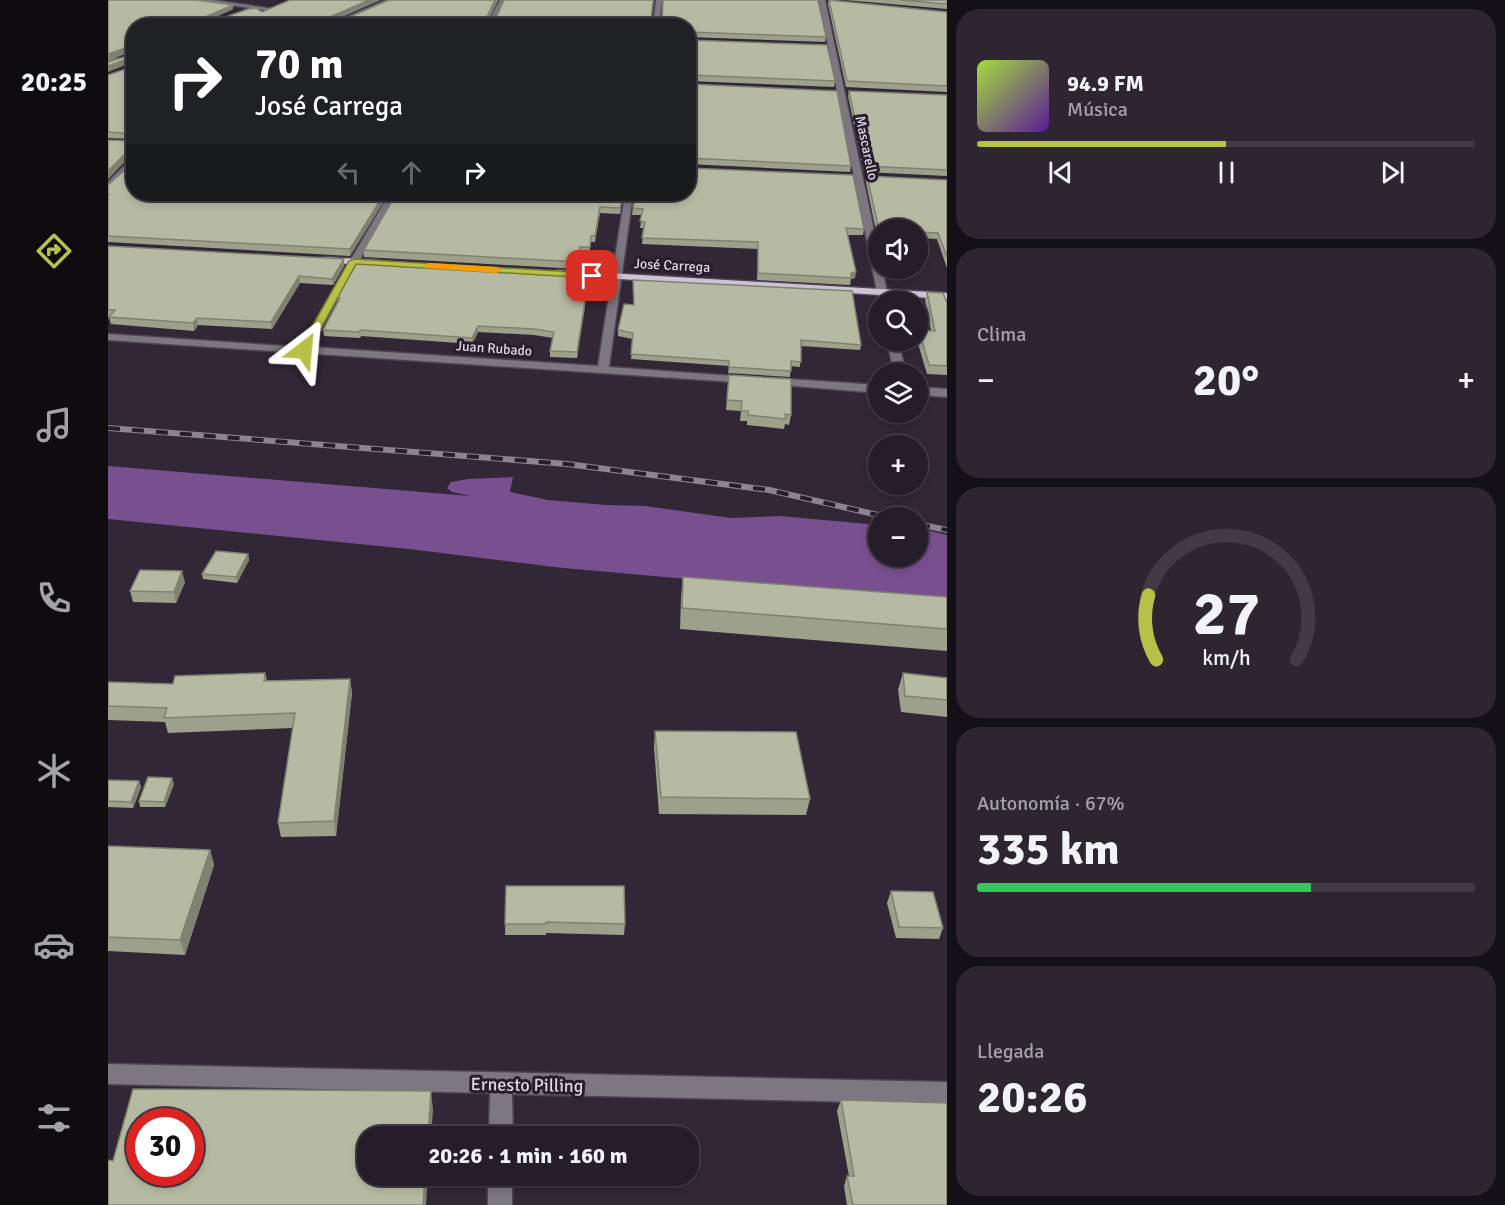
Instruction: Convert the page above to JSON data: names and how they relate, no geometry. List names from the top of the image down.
{
  "streets": {
    "main road": ["José Carrega"],
    "street": ["Mascarello", "Juan Rubado", "Ernesto Pilling"]
  },
  "page": {
    "tabs": "20:25",
    "turn": ["70 m", "José Carrega"],
    "song": ["94.9 FM", "Música"],
    "map_buttons": ["+", "−"],
    "tile": [
      "Clima",
      ["Autonomía · 67%", "335 km"],
      ["Llegada", "20:26"]
    ],
    "heat": ["−", "20°", "+"],
    "limit": "30",
    "trip": "20:26 · 1 min · 160 m",
    "gauge": ["27", "km/h"]
  }
}
